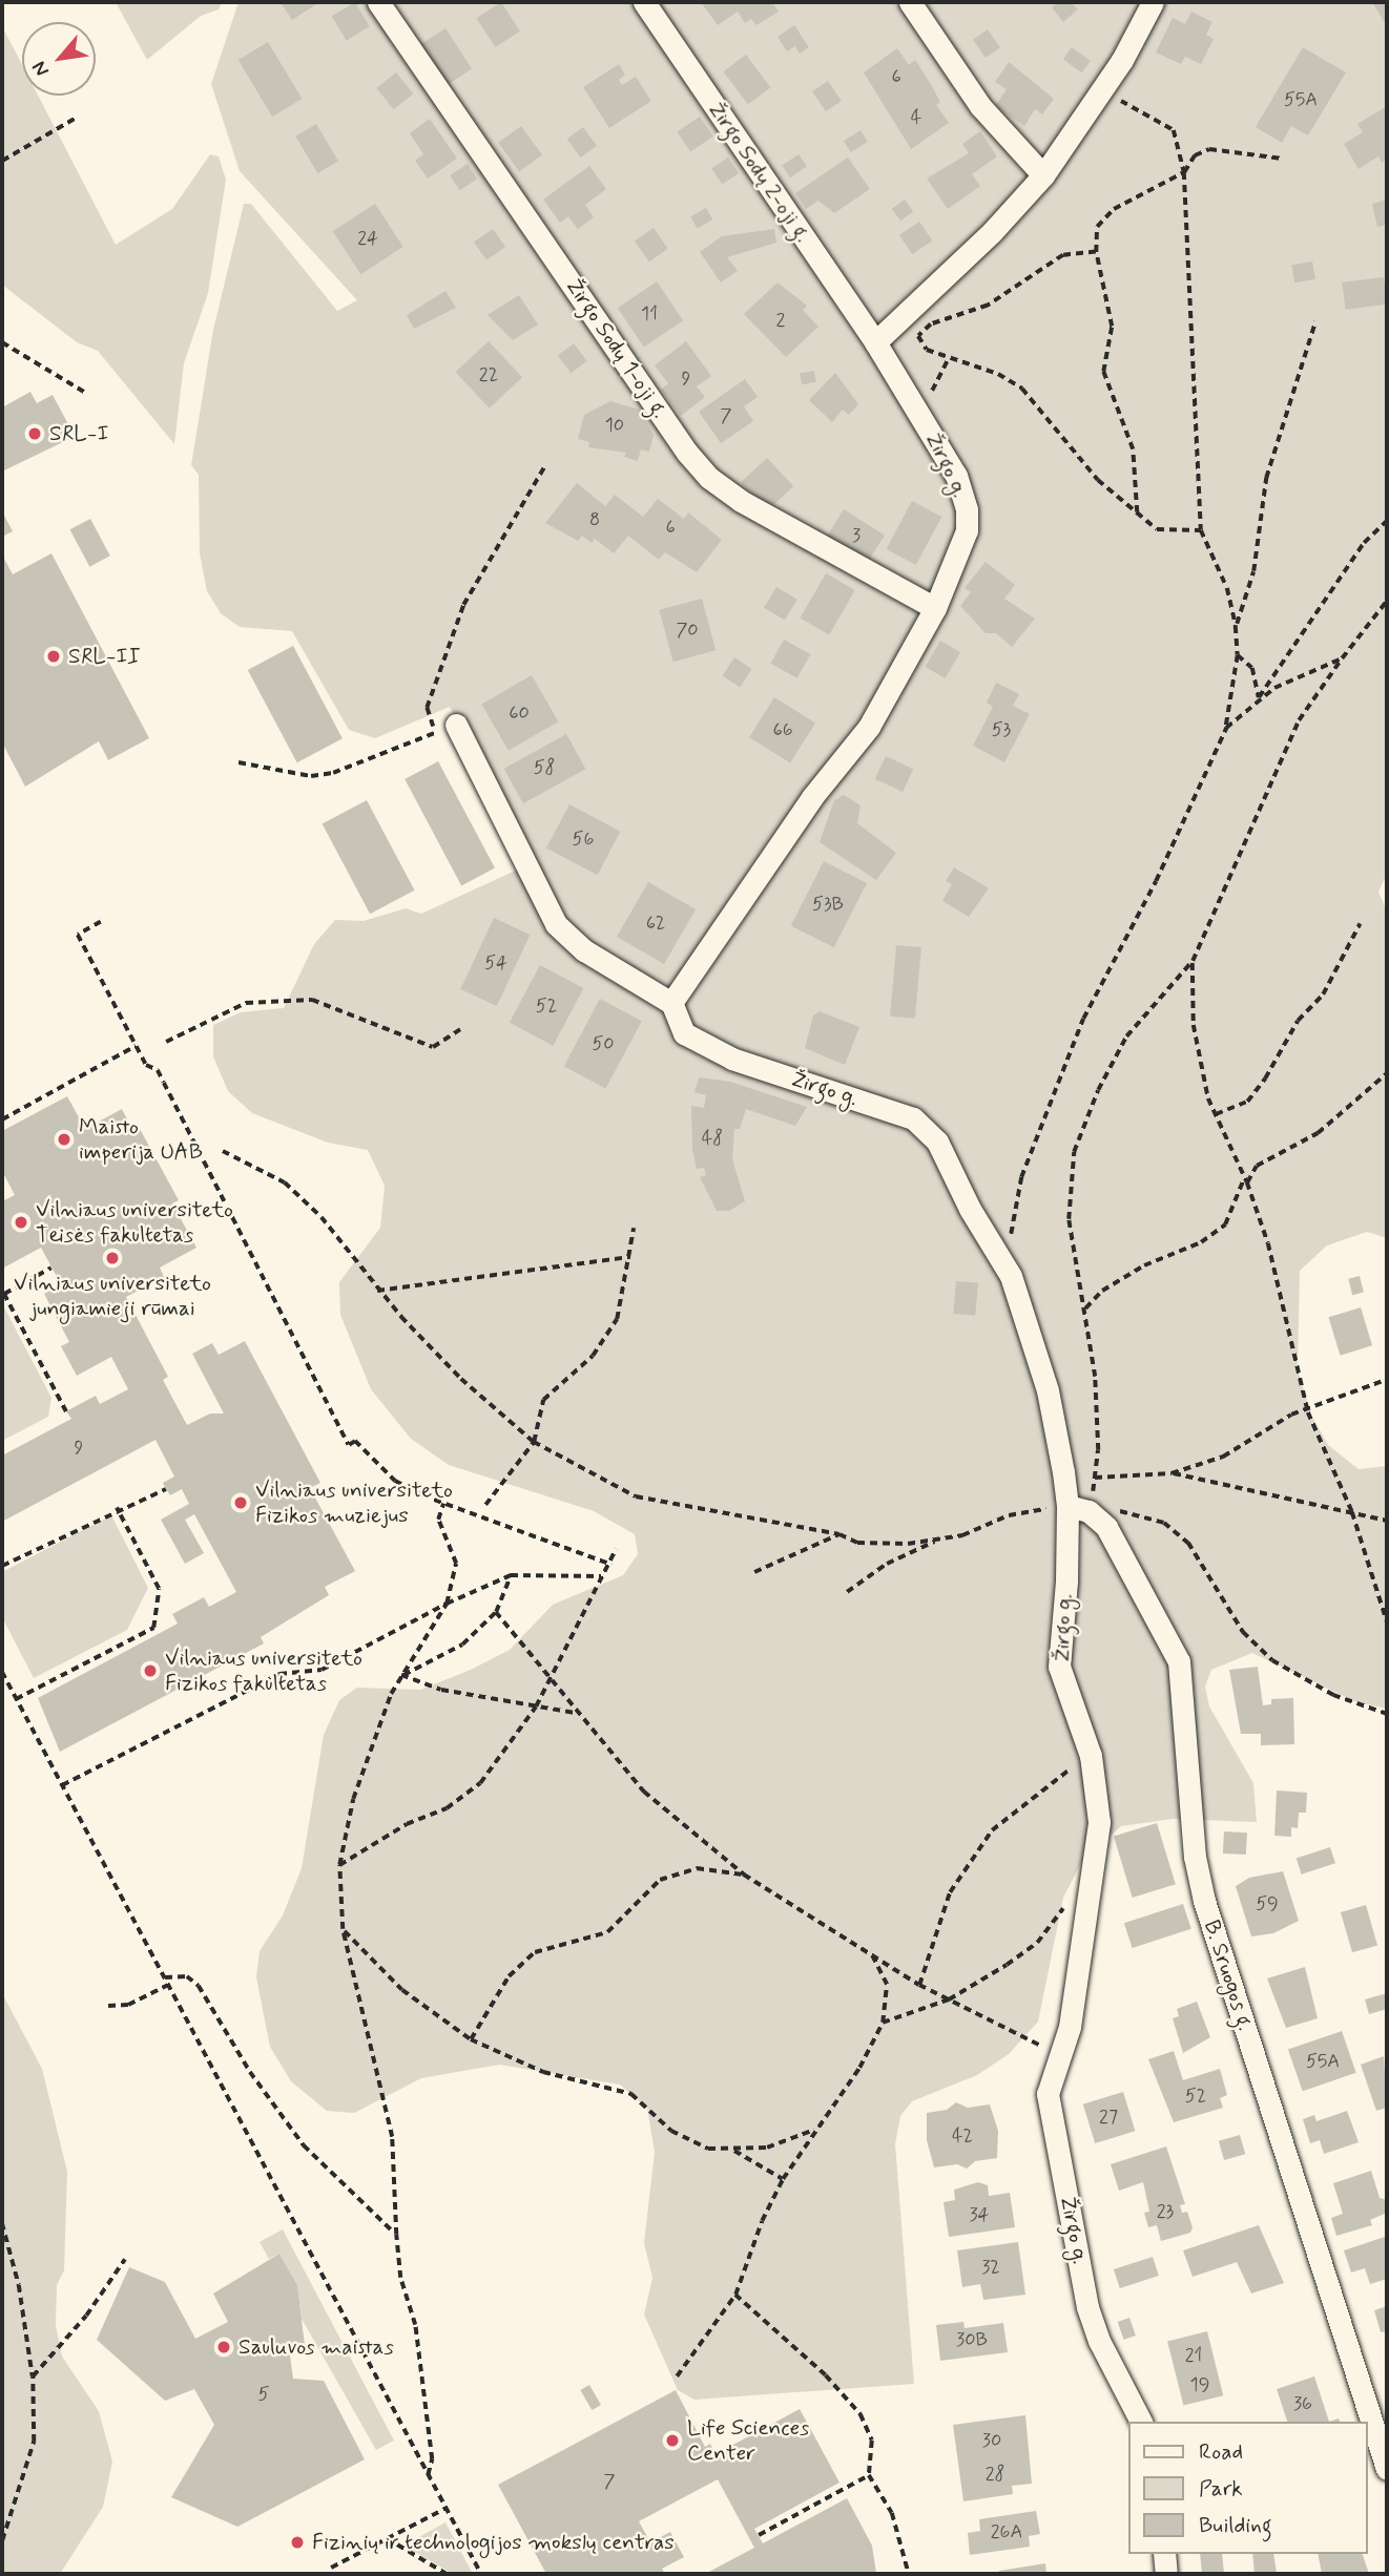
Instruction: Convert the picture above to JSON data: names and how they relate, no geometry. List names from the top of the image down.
{
  "streets": {
    "street": [
      "Žirgo Sodų 2-oji g.",
      "Žirgo Sodų 1-oji g.",
      "Žirgo g.",
      "B. Sruogos g."
    ]
  },
  "crossings": [
    ["Žirgo Sodų 2-oji g.", "Žirgo g."],
    ["Žirgo Sodų 1-oji g.", "Žirgo g."],
    ["Žirgo g.", "B. Sruogos g."]
  ],
  "places": [
    "SRL-I",
    "SRL-II",
    "Maisto imperija UAB",
    "Vilniaus universiteto Teisės fakultetas",
    "Vilniaus universiteto jungiamieji rūmai",
    "Vilniaus universiteto Fizikos muziejus",
    "Vilniaus universiteto Fizikos fakultetas",
    "Sauluvos maistas",
    "Life Sciences Center",
    "Fizinių ir technologijos mokslų centras"
  ],
  "house_numbers": [
    "6",
    "55A",
    "4",
    "24",
    "11",
    "2",
    "22",
    "9",
    "7",
    "10",
    "8",
    "6",
    "3",
    "70",
    "60",
    "66",
    "53",
    "58",
    "56",
    "53B",
    "62",
    "54",
    "52",
    "50",
    "48",
    "9",
    "59",
    "55A",
    "52",
    "27",
    "42",
    "23",
    "34",
    "32",
    "30B",
    "21",
    "19",
    "5",
    "36",
    "30",
    "28",
    "7",
    "26A"
  ],
  "legend": ["Road", "Park", "Building"],
  "north": "bottom left"
}
